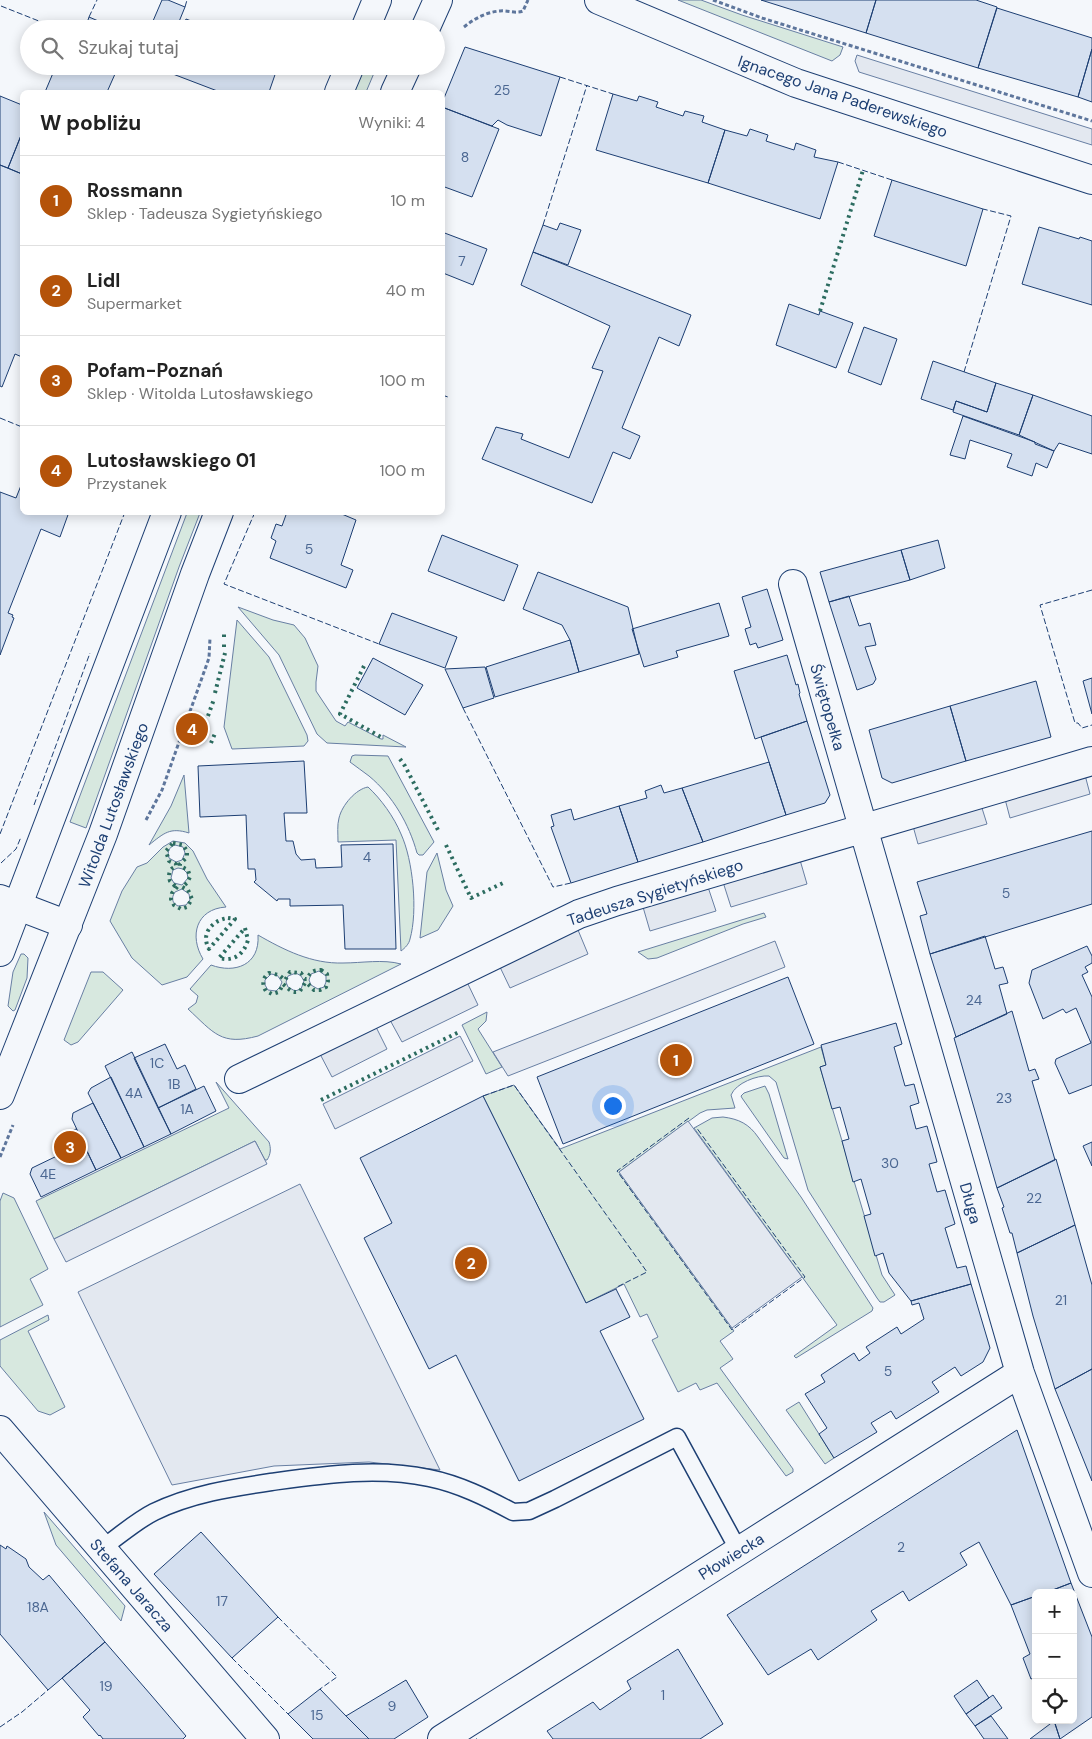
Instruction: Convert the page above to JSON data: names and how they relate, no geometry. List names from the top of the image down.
{
  "streets": {
    "street": [
      "Ignacego Jana Paderewskiego",
      "Świętopełka",
      "Witolda Lutosławskiego",
      "Tadeusza Sygietyńskiego",
      "Długa",
      "Płowiecka",
      "Stefana Jaracza"
    ]
  },
  "crossings": [
    ["Świętopełka", "Tadeusza Sygietyńskiego"],
    ["Świętopełka", "Długa"],
    ["Tadeusza Sygietyńskiego", "Długa"],
    ["Długa", "Płowiecka"]
  ],
  "house_numbers": [
    "25",
    "8",
    "7",
    "5",
    "4",
    "5",
    "24",
    "1C",
    "1B",
    "4A",
    "23",
    "1A",
    "30",
    "4E",
    "22",
    "21",
    "5",
    "2",
    "17",
    "18A",
    "19",
    "1",
    "9",
    "15"
  ],
  "page": {
    "search": "Szukaj tutaj",
    "heading": ["W pobliżu", "Wyniki: 4"],
    "list": [
      {
        "mark": "1",
        "name": "Rossmann",
        "note": "Sklep · Tadeusza Sygietyńskiego",
        "value": "10 m"
      },
      {
        "mark": "2",
        "name": "Lidl",
        "note": "Supermarket",
        "value": "40 m"
      },
      {
        "mark": "3",
        "name": "Pofam-Poznań",
        "note": "Sklep · Witolda Lutosławskiego",
        "value": "100 m"
      },
      {
        "mark": "4",
        "name": "Lutosławskiego 01",
        "note": "Przystanek",
        "value": "100 m"
      }
    ],
    "pins": [
      "4",
      "1",
      "3",
      "2"
    ],
    "map_buttons": ["+", "−"]
  }
}
